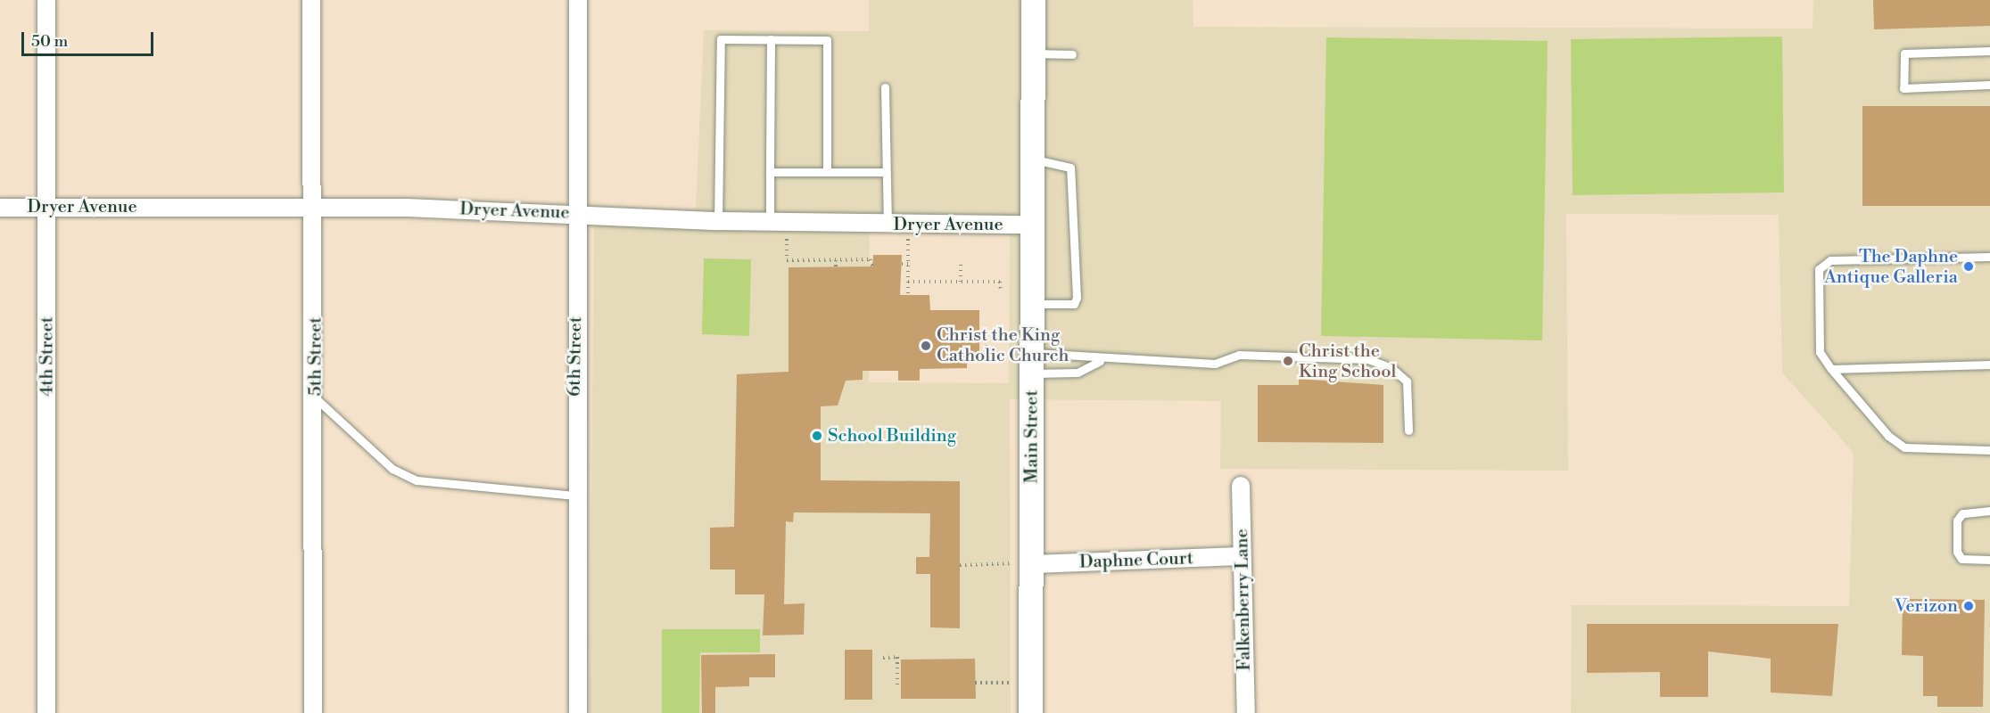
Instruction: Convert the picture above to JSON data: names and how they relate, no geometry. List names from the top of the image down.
{
  "streets": {
    "main road": ["Main Street"],
    "street": [
      "Dryer Avenue",
      "4th Street",
      "5th Street",
      "6th Street",
      "Daphne Court",
      "Falkenberry Lane"
    ]
  },
  "crossings": [
    ["Dryer Avenue", "4th Street"],
    ["Dryer Avenue", "5th Street"],
    ["Dryer Avenue", "6th Street"],
    ["Dryer Avenue", "Main Street"],
    ["Main Street", "Daphne Court"],
    ["Daphne Court", "Falkenberry Lane"]
  ],
  "places": [
    "The Daphne Antique Galleria",
    "Christ the King Catholic Church",
    "Christ the King School",
    "School Building",
    "Verizon"
  ],
  "scale_bar": "50 m"
}
